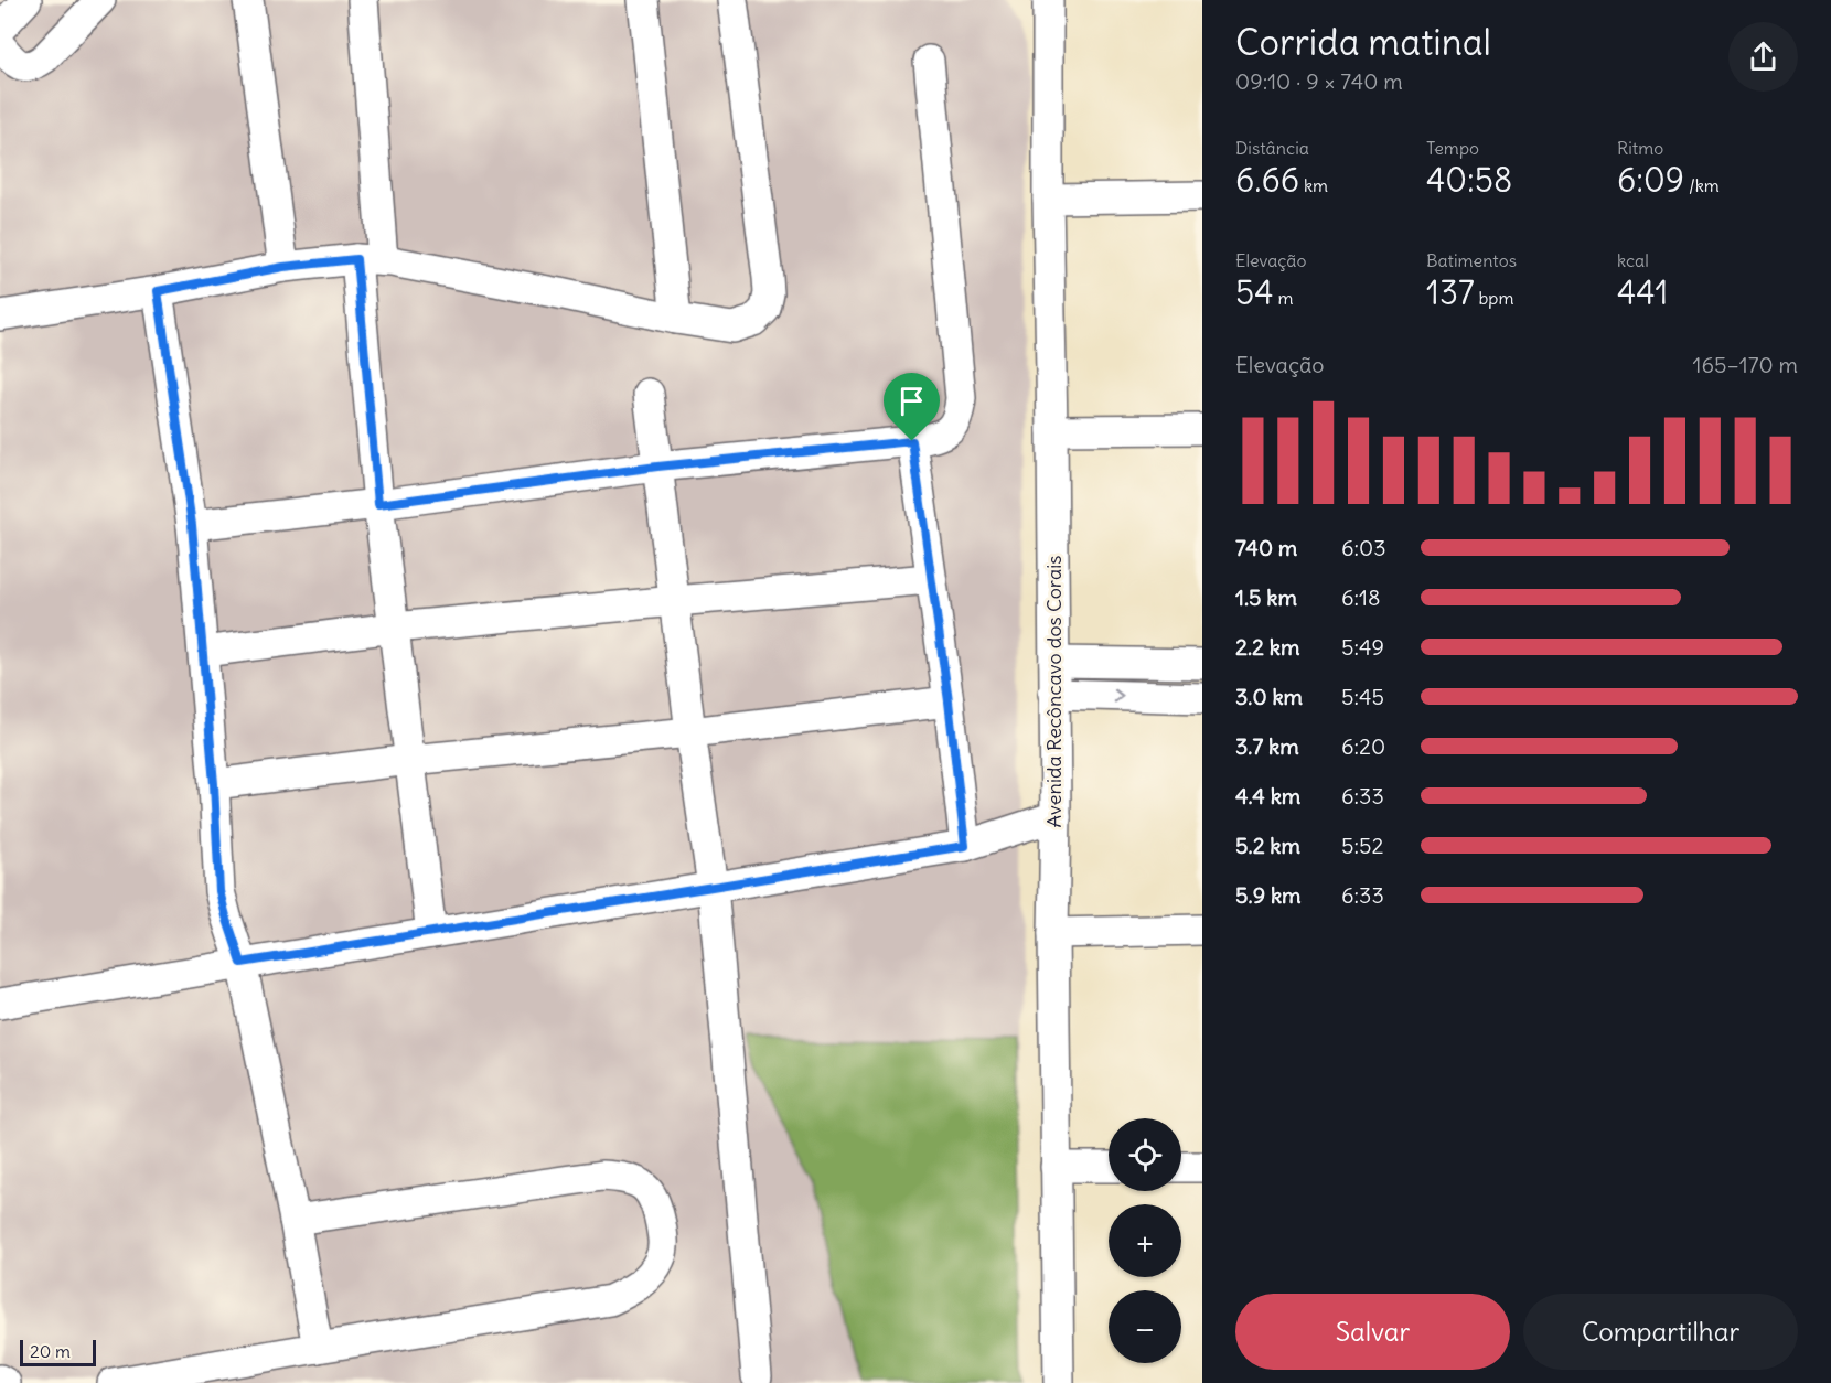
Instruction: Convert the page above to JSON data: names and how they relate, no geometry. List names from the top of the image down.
{
  "streets": {
    "street": ["Avenida Recôncavo dos Corais"]
  },
  "scale_bar": "20 m",
  "page": {
    "heading": ["Corrida matinal", "09:10 · 9 × 740 m"],
    "stats": [
      ["Distância", "6.66 km"],
      ["Tempo", "40:58"],
      ["Ritmo", "6:09 /km"],
      ["Elevação", "54 m"],
      ["Batimentos", "137 bpm"],
      ["kcal", "441"]
    ],
    "chart": ["Elevação", "165–170 m"],
    "list": [
      {
        "name": "740 m",
        "note": "6:03"
      },
      {
        "name": "1.5 km",
        "note": "6:18"
      },
      {
        "name": "2.2 km",
        "note": "5:49"
      },
      {
        "name": "3.0 km",
        "note": "5:45"
      },
      {
        "name": "3.7 km",
        "note": "6:20"
      },
      {
        "name": "4.4 km",
        "note": "6:33"
      },
      {
        "name": "5.2 km",
        "note": "5:52"
      },
      {
        "name": "5.9 km",
        "note": "6:33"
      }
    ],
    "map_buttons": ["+", "−"],
    "buttons": ["Salvar", "Compartilhar"],
    "scale": "20 m"
  }
}
